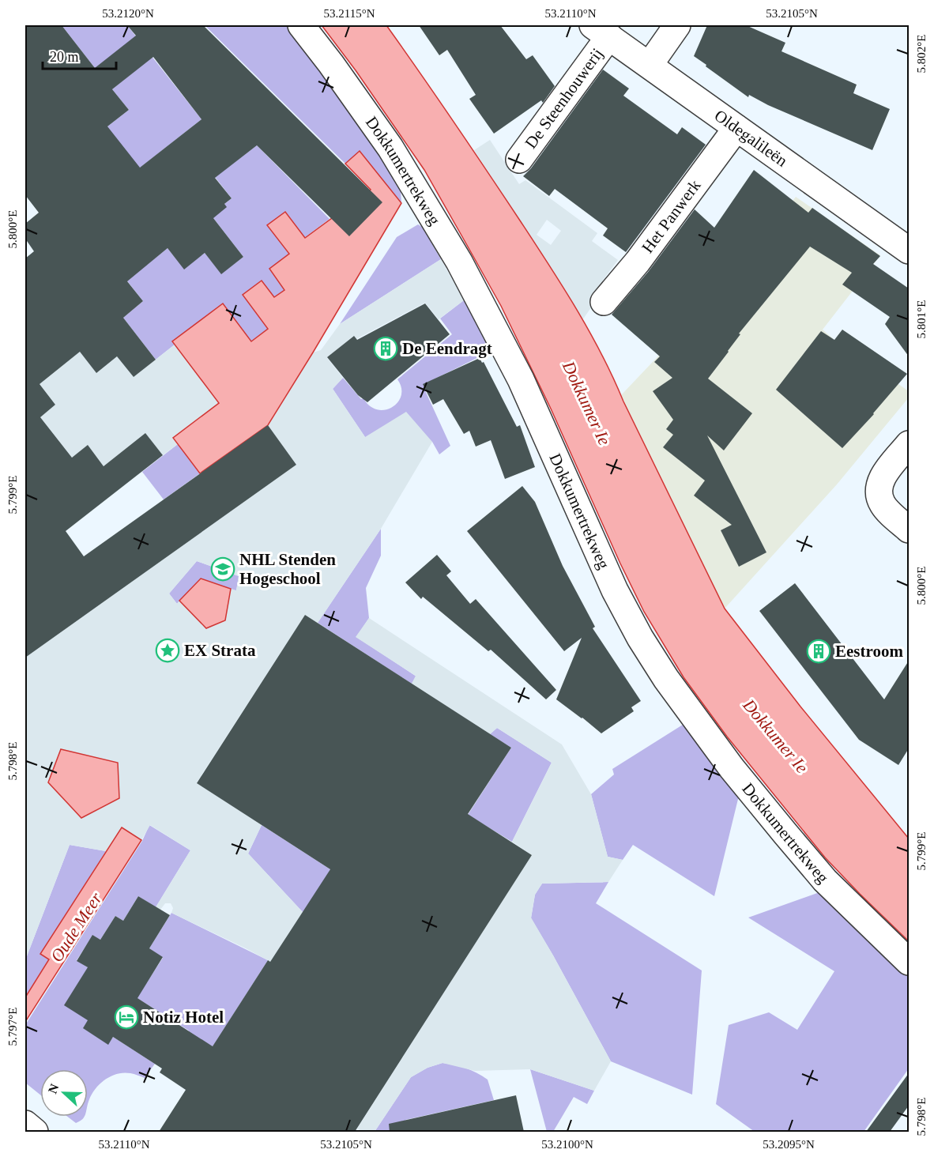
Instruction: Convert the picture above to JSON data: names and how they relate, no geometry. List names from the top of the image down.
{
  "streets": {
    "street": [
      "De Steenhouwerij",
      "Oldegalileën",
      "Dokkumertrekweg",
      "Het Panwerk"
    ]
  },
  "crossings": [
    ["De Steenhouwerij", "Oldegalileën"],
    ["Oldegalileën", "Het Panwerk"]
  ],
  "water": ["Dokkumer Ie", "Oude Meer"],
  "places": {
    "building": ["De Eendragt", "Eestroom"],
    "school or university": ["NHL Stenden Hogeschool"],
    "place": ["EX Strata"],
    "hotel": ["Notiz Hotel"]
  },
  "scale_bar": "20 m",
  "north": "left",
  "coordinates": [
    "53.2120°N",
    "53.2115°N",
    "53.2110°N",
    "53.2105°N",
    "5.802°E",
    "5.800°E",
    "5.801°E",
    "5.799°E",
    "5.798°E",
    "5.797°E",
    "53.2100°N",
    "53.2095°N"
  ]
}
